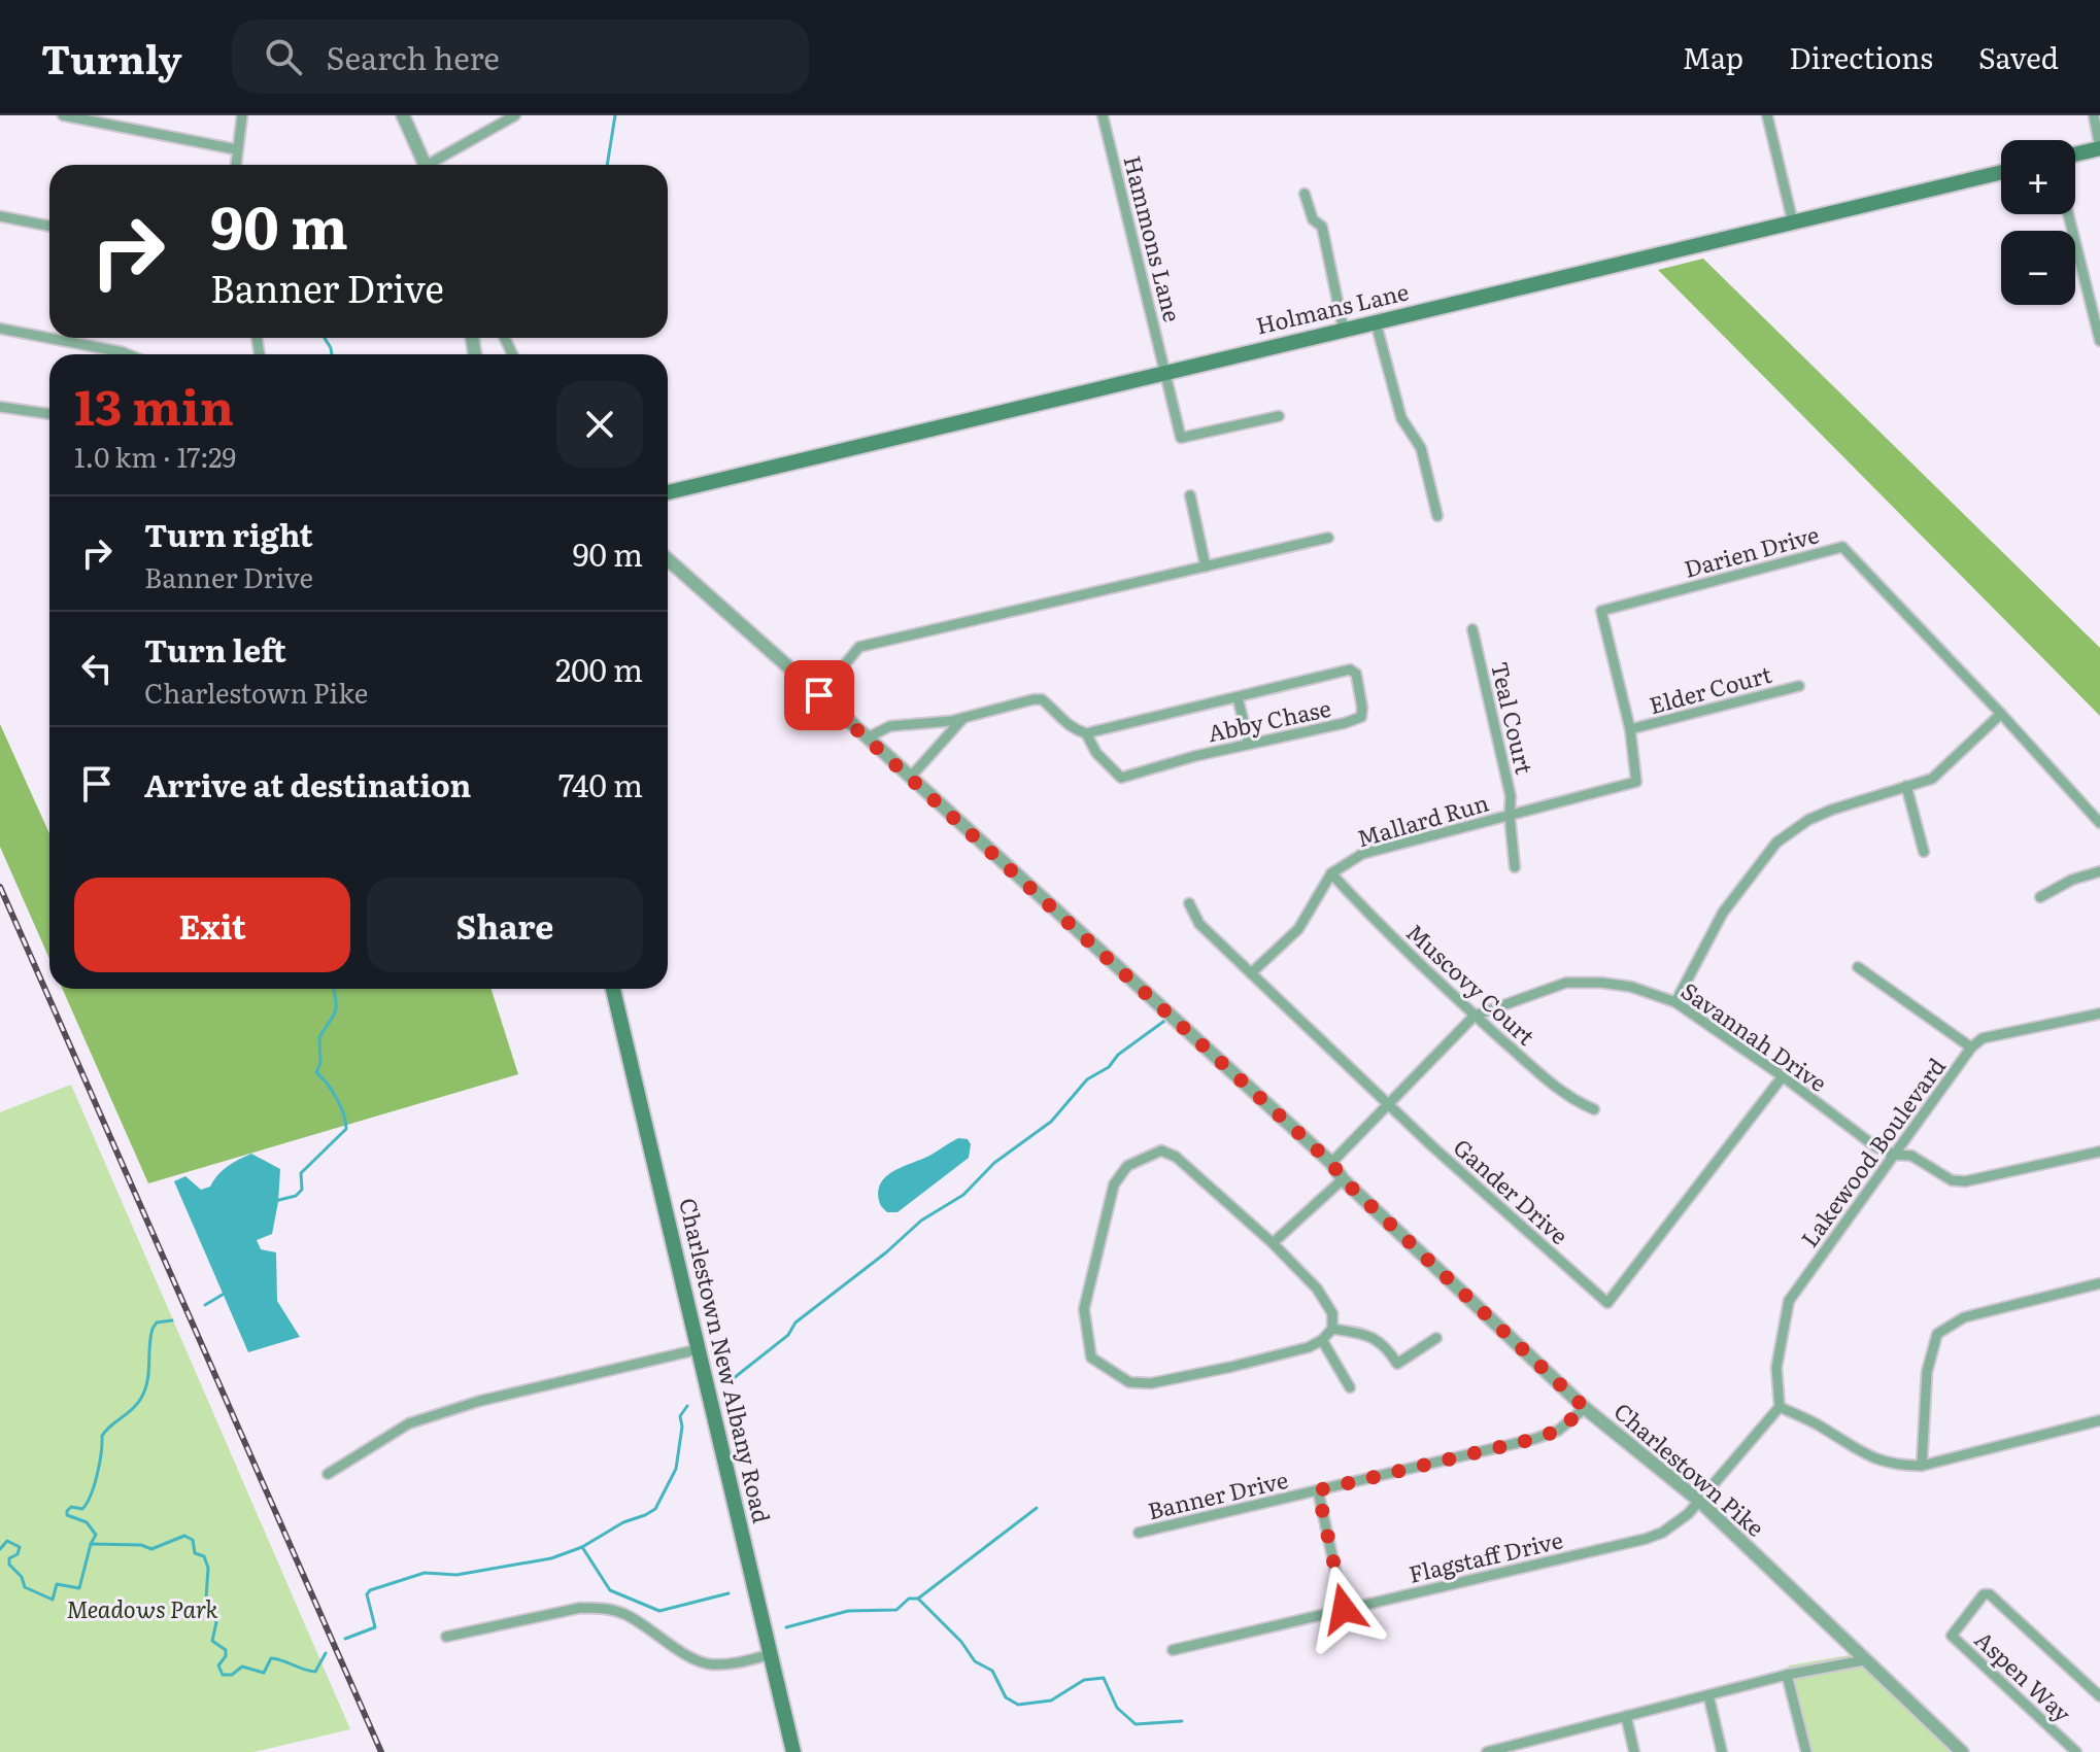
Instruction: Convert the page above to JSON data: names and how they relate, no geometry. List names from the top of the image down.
{
  "streets": {
    "main road": ["Holmans Lane", "Charlestown New Albany Road"],
    "street": [
      "Hammons Lane",
      "Darien Drive",
      "Elder Court",
      "Teal Court",
      "Abby Chase",
      "Mallard Run",
      "Muscovy Court",
      "Savannah Drive",
      "Lakewood Boulevard",
      "Gander Drive",
      "Charlestown Pike",
      "Banner Drive",
      "Flagstaff Drive",
      "Aspen Way"
    ]
  },
  "crossings": [
    ["Hammons Lane", "Holmans Lane"],
    ["Darien Drive", "Elder Court"],
    ["Darien Drive", "Teal Court"],
    ["Darien Drive", "Mallard Run"],
    ["Teal Court", "Mallard Run"],
    ["Abby Chase", "Charlestown Pike"],
    ["Mallard Run", "Muscovy Court"],
    ["Muscovy Court", "Savannah Drive"],
    ["Savannah Drive", "Lakewood Boulevard"],
    ["Savannah Drive", "Gander Drive"],
    ["Savannah Drive", "Charlestown Pike"],
    ["Charlestown Pike", "Banner Drive"],
    ["Charlestown Pike", "Flagstaff Drive"]
  ],
  "parks": ["Meadows Park"],
  "page": {
    "header": "Turnly",
    "search": "Search here",
    "nav": ["Map", "Directions", "Saved"],
    "map_buttons": ["+", "−"],
    "turn": ["90 m", "Banner Drive"],
    "heading": ["13 min", "1.0 km · 17:29"],
    "list": [
      {
        "name": "Turn right",
        "note": "Banner Drive",
        "value": "90 m"
      },
      {
        "name": "Turn left",
        "note": "Charlestown Pike",
        "value": "200 m"
      },
      {
        "name": "Arrive at destination",
        "value": "740 m"
      }
    ],
    "buttons": ["Exit", "Share"]
  }
}
